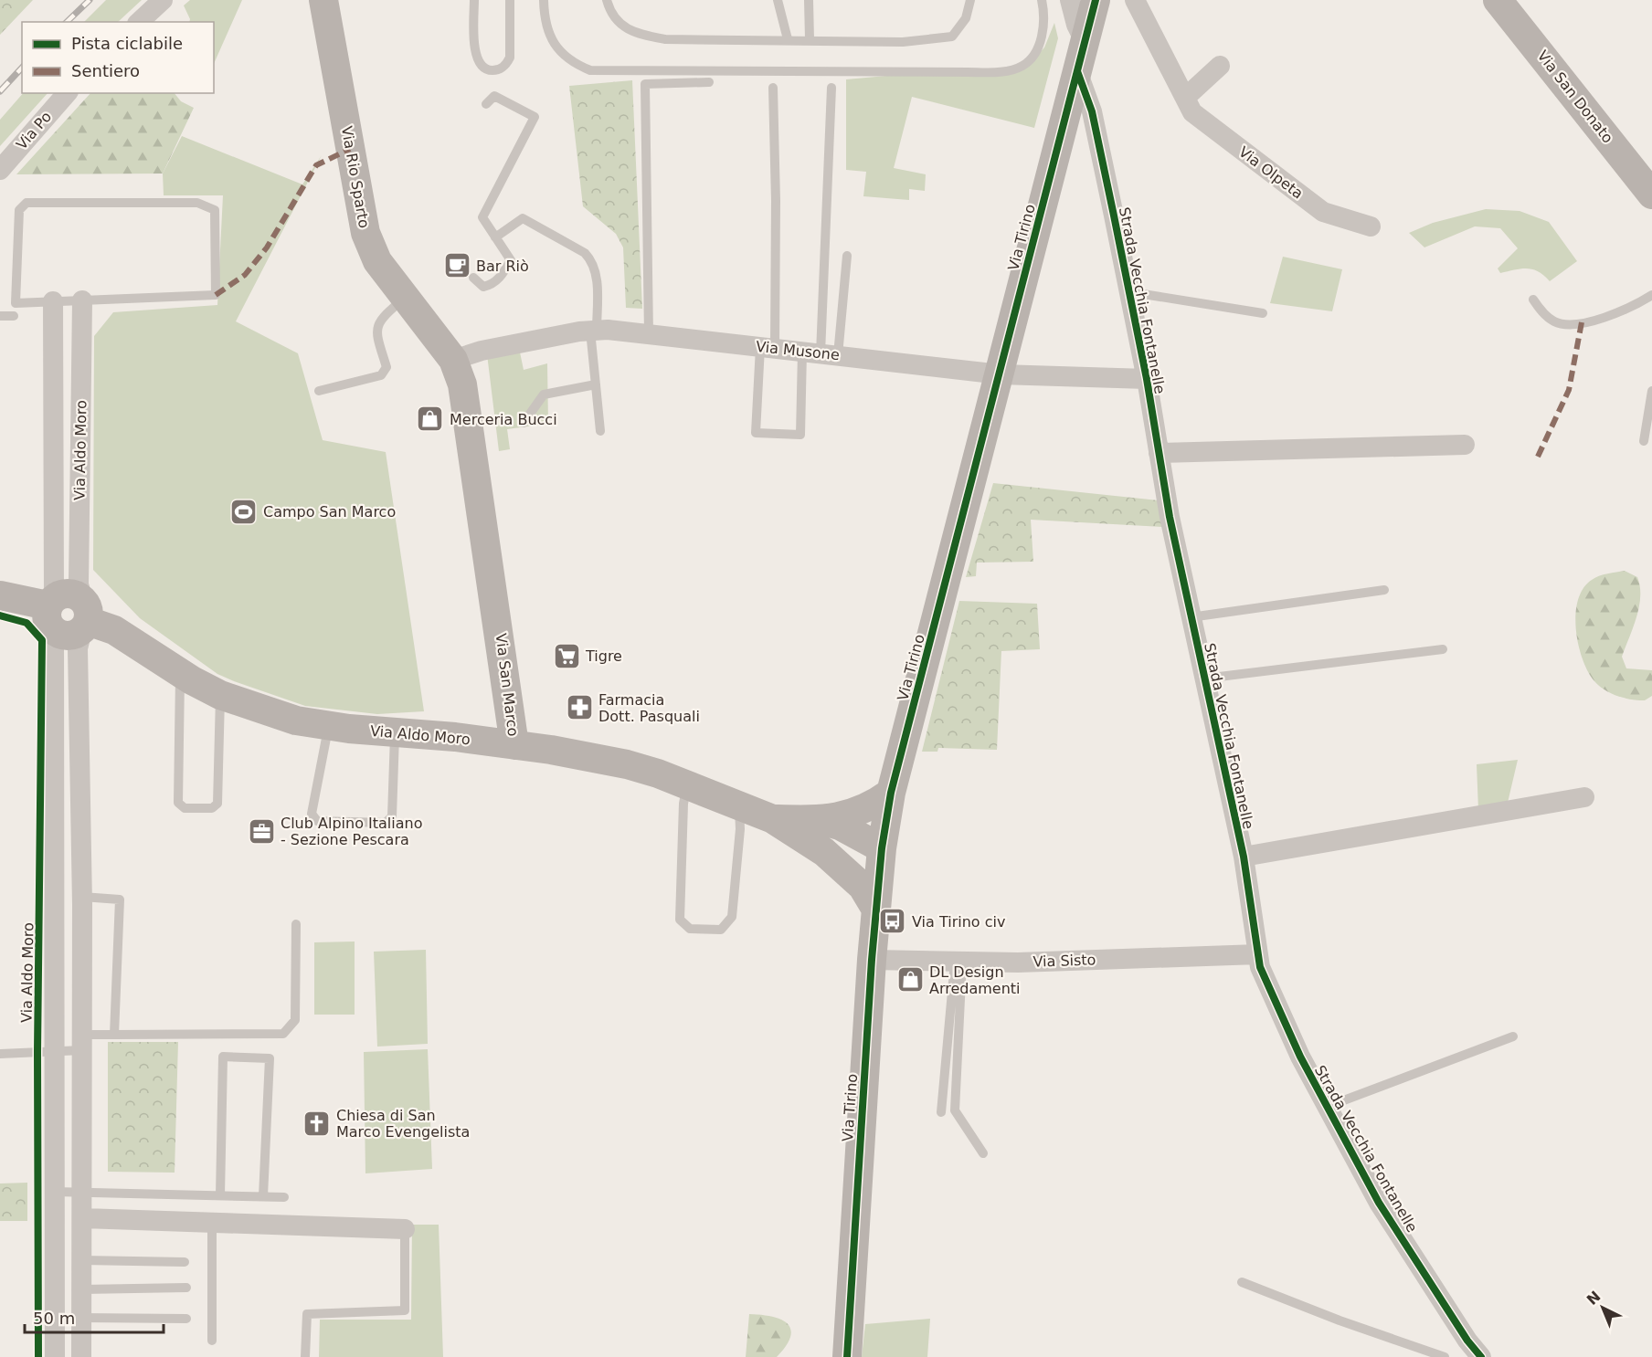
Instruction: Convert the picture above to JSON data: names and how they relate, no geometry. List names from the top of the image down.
{
  "streets": {
    "street": [
      "Via San Donato",
      "Via Po",
      "Via Olpeta",
      "Via Rio Sparto",
      "Via Tirino",
      "Strada Vecchia Fontanelle",
      "Via Musone",
      "Via Aldo Moro",
      "Via San Marco",
      "Via Sisto"
    ]
  },
  "crossings": [
    ["Via Rio Sparto", "Via Musone"],
    ["Via Rio Sparto", "Via San Marco"],
    ["Via Tirino", "Strada Vecchia Fontanelle"],
    ["Via Tirino", "Via Musone"],
    ["Via Tirino", "Via San Marco"],
    ["Via Tirino", "Via Sisto"],
    ["Strada Vecchia Fontanelle", "Via Musone"],
    ["Strada Vecchia Fontanelle", "Via Sisto"],
    ["Via Musone", "Via San Marco"],
    ["Via Aldo Moro", "Via San Marco"]
  ],
  "places": {
    "cafe": ["Bar Riò"],
    "shop": ["Merceria Bucci", "DL Design Arredamenti"],
    "sports": ["Campo San Marco"],
    "supermarket": ["Tigre"],
    "pharmacy": ["Farmacia Dott. Pasquali"],
    "office": ["Club Alpino Italiano - Sezione Pescara"],
    "bus stop": ["Via Tirino civ"],
    "church": ["Chiesa di San Marco Evengelista"]
  },
  "legend": ["Pista ciclabile", "Sentiero"],
  "scale_bar": "50 m",
  "north": "top left"
}
